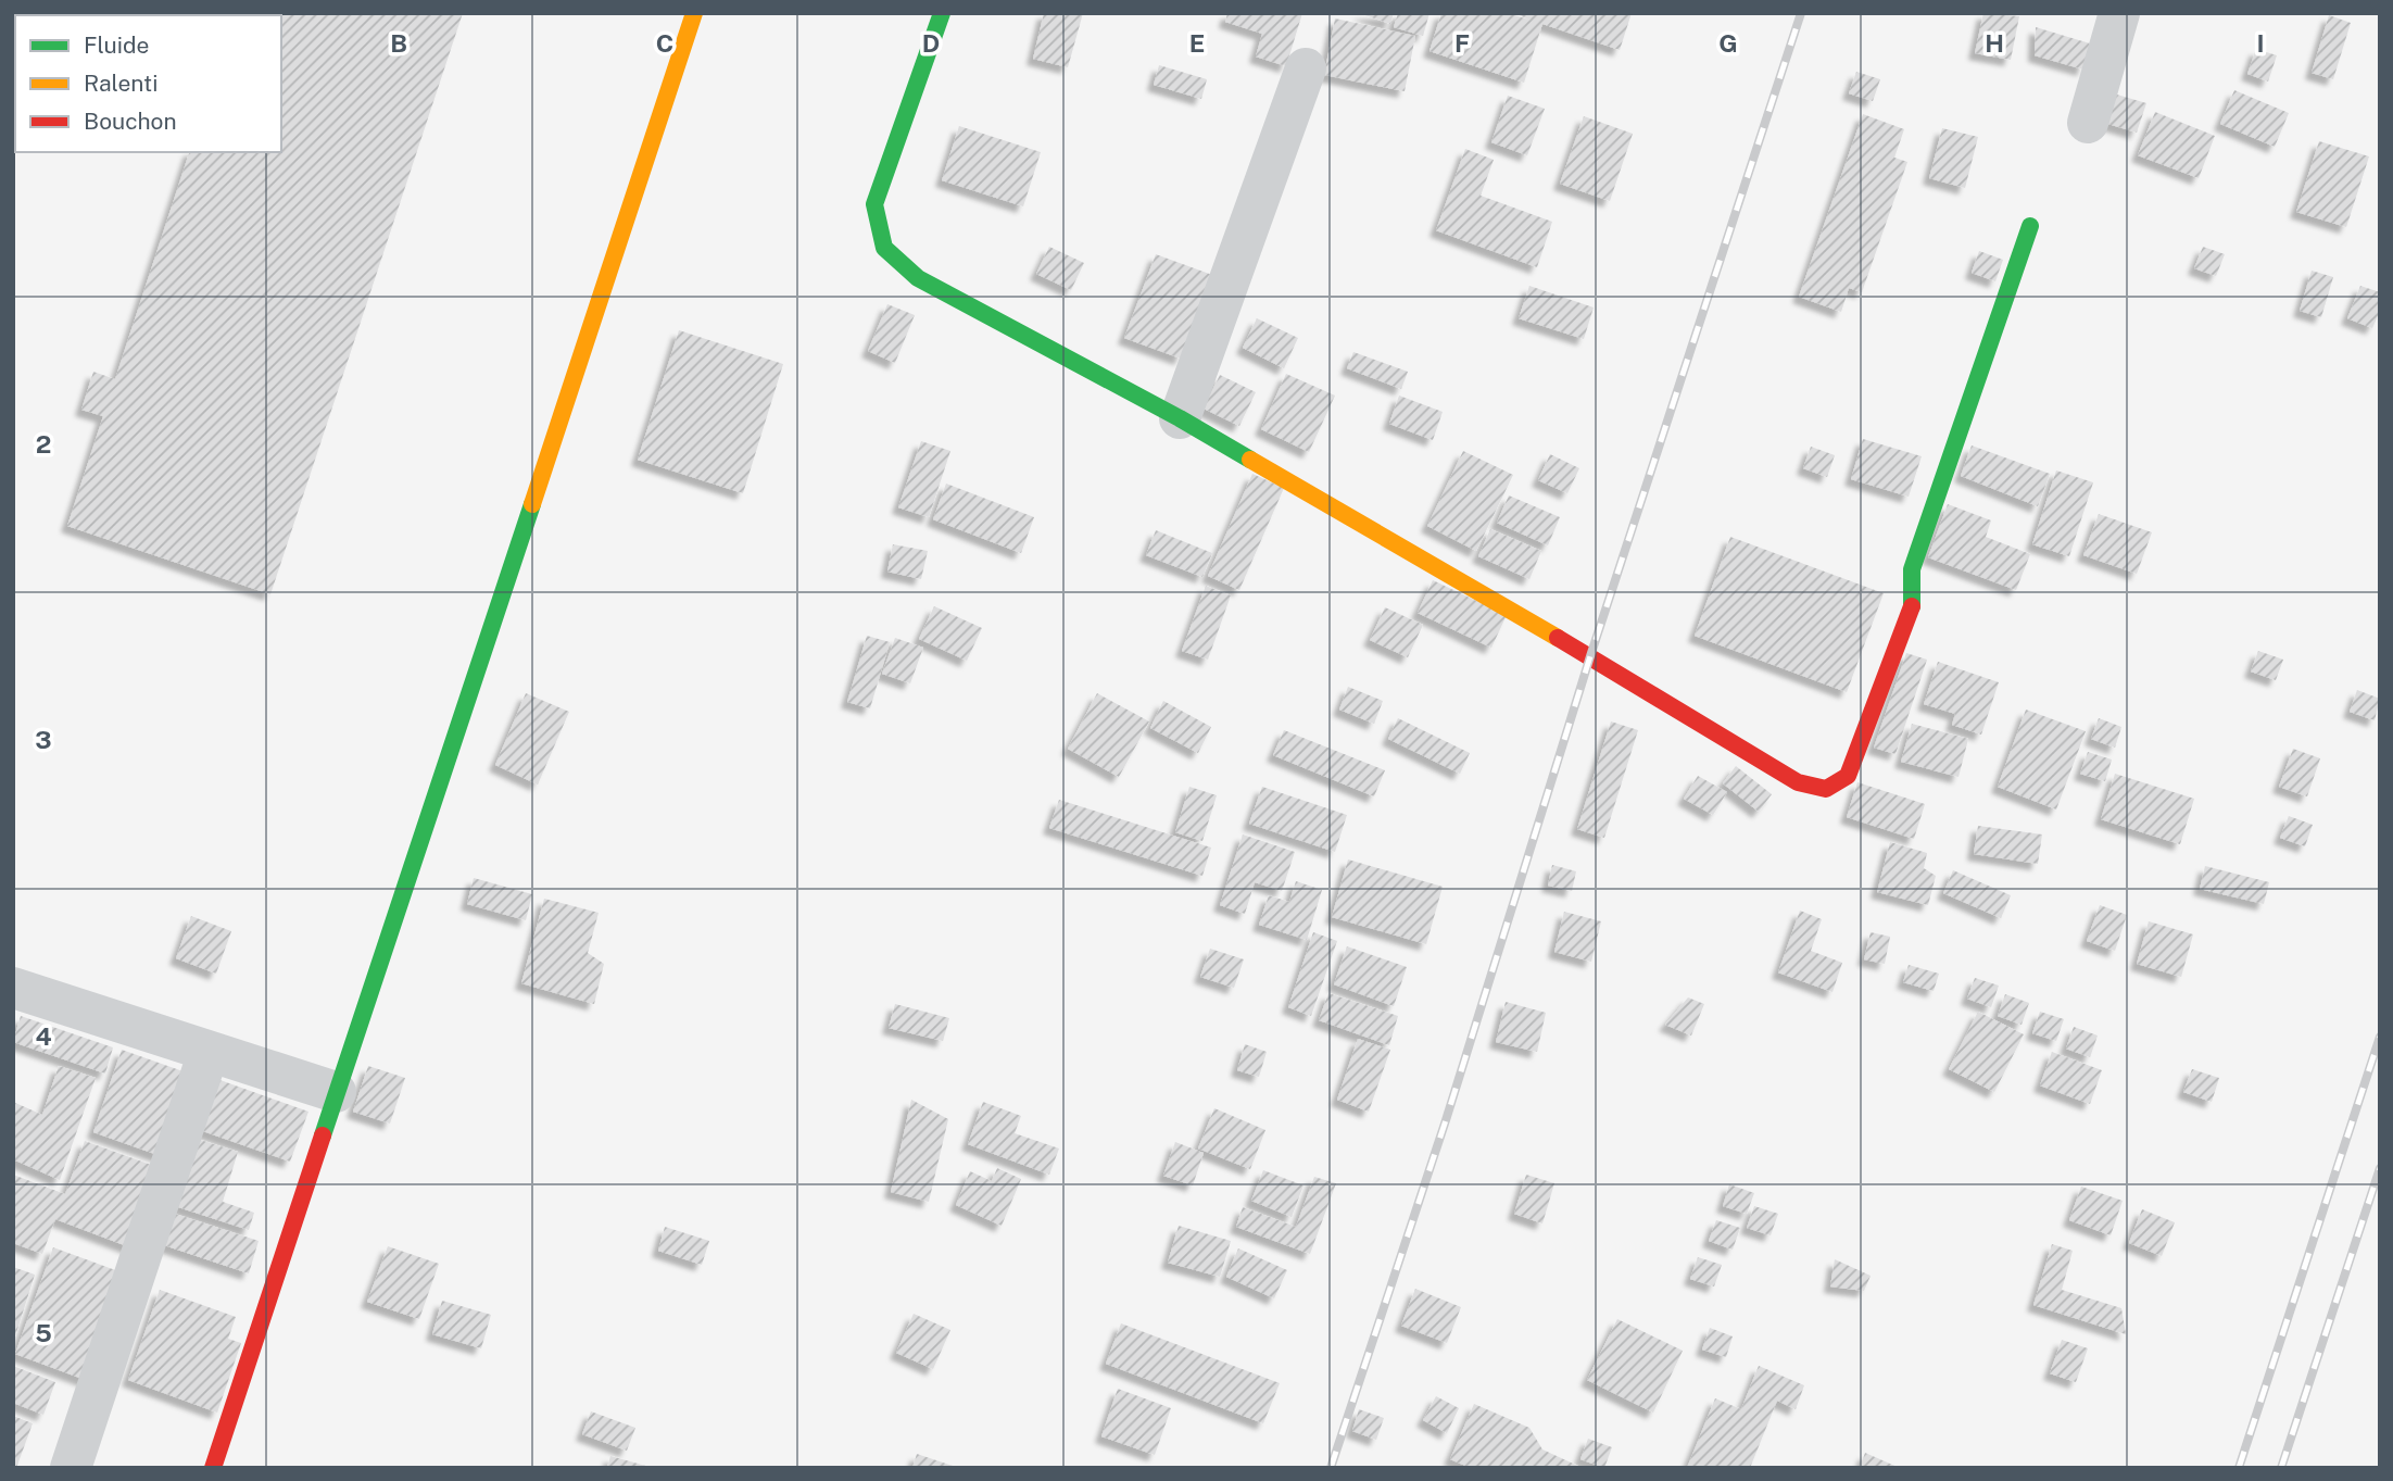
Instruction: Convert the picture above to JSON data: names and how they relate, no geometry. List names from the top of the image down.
{
  "legend": ["Fluide", "Ralenti", "Bouchon"],
  "grid": {
    "columns": [
      "B",
      "C",
      "D",
      "E",
      "F",
      "G",
      "H",
      "I"
    ],
    "rows": [
      "2",
      "3",
      "4",
      "5"
    ]
  }
}
